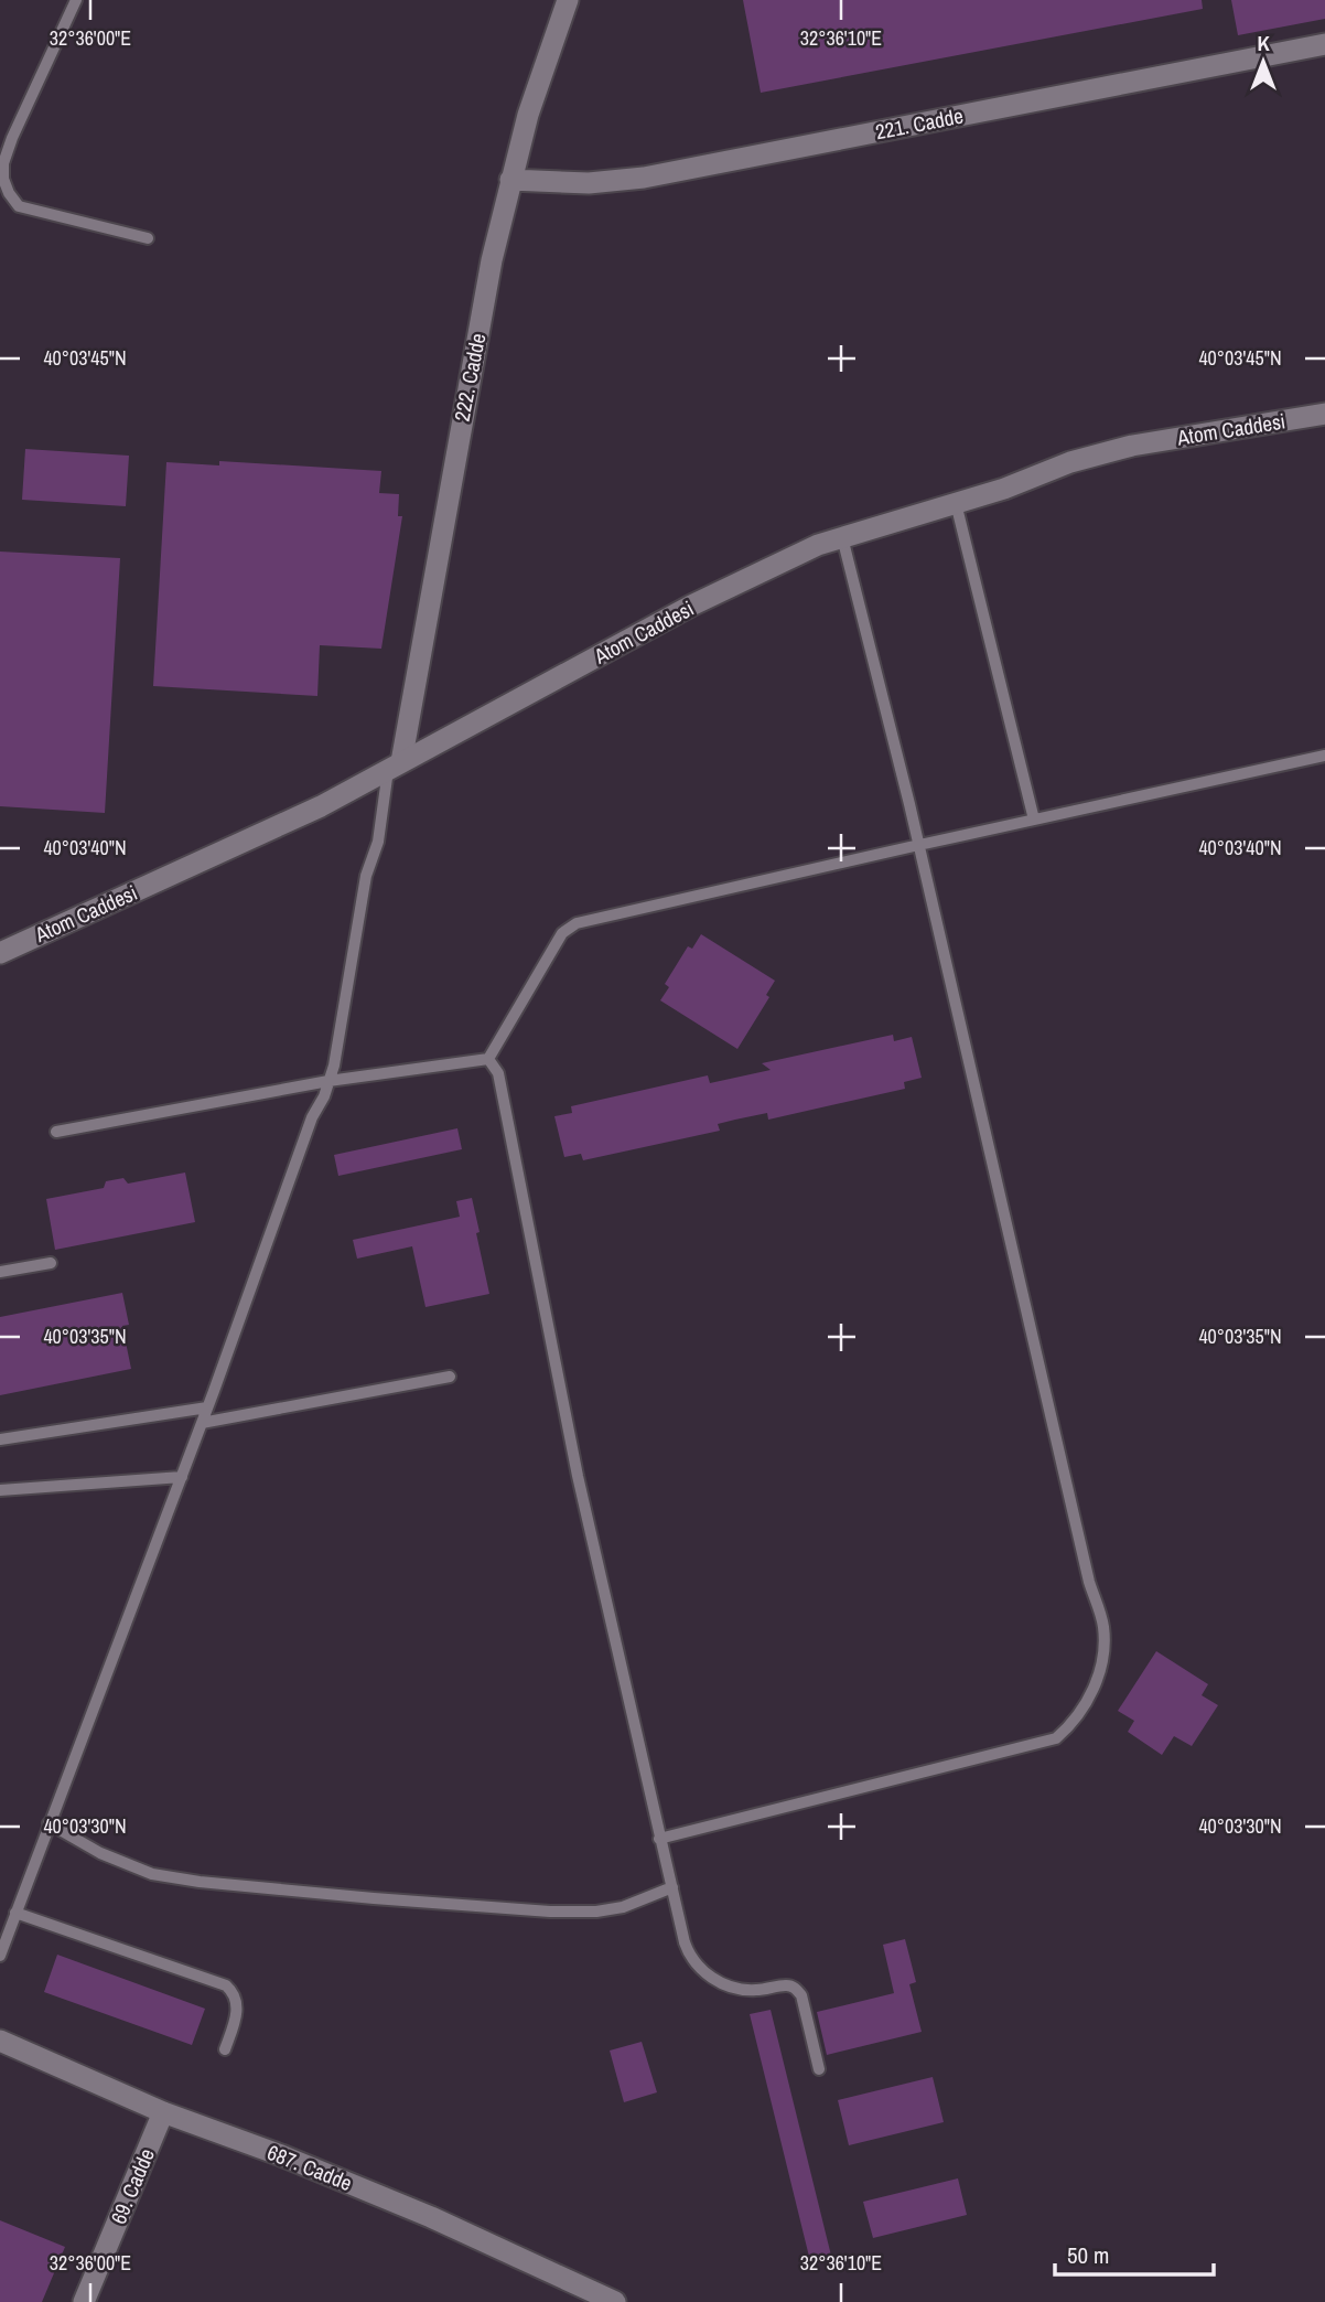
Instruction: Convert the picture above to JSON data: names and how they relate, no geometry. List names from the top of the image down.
{
  "streets": {
    "street": [
      "221. Cadde",
      "222. Cadde",
      "Atom Caddesi",
      "687. Cadde",
      "69. Cadde"
    ]
  },
  "crossings": [
    ["221. Cadde", "222. Cadde"],
    ["222. Cadde", "Atom Caddesi"],
    ["687. Cadde", "69. Cadde"]
  ],
  "scale_bar": "50 m",
  "north": "top",
  "coordinates": [
    "32°36'00\"E",
    "32°36'10\"E",
    "40°03'45\"N",
    "40°03'40\"N",
    "40°03'35\"N",
    "40°03'30\"N"
  ]
}
